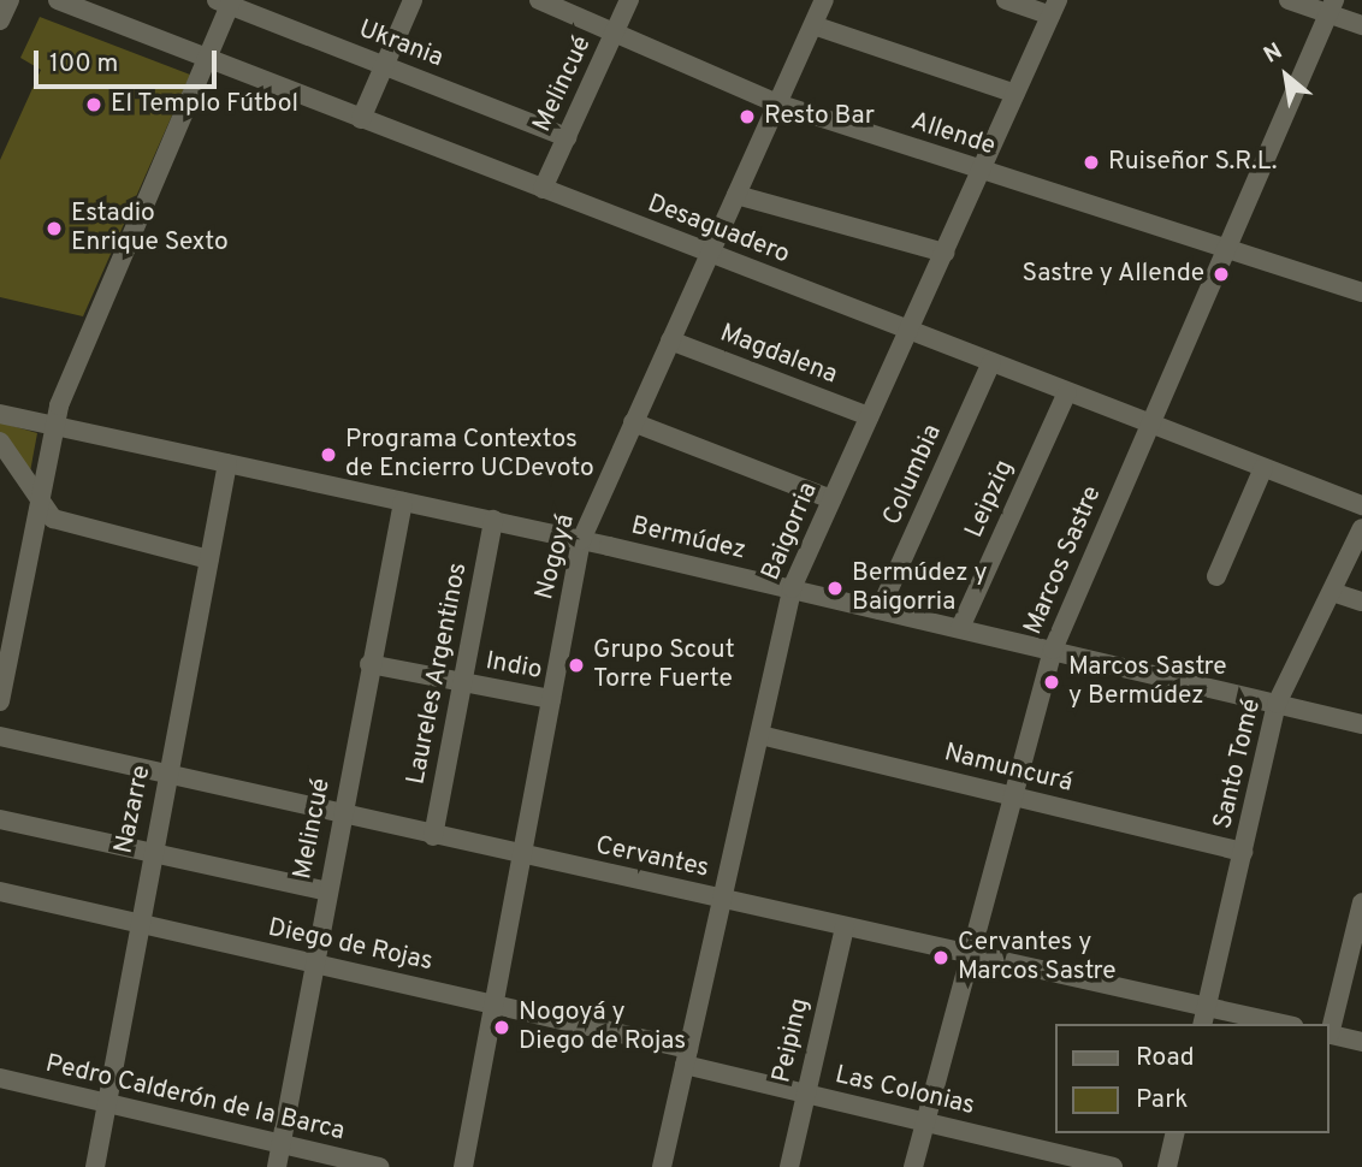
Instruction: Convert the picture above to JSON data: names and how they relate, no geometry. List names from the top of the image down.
{
  "streets": {
    "street": [
      "Ukrania",
      "Melincué",
      "Allende",
      "Desaguadero",
      "Magdalena",
      "Columbia",
      "Leipzig",
      "Baigorria",
      "Bermúdez",
      "Nogoyá",
      "Marcos Sastre",
      "Indio",
      "Laureles Argentinos",
      "Santo Tomé",
      "Namuncurá",
      "Nazarre",
      "Cervantes",
      "Diego de Rojas",
      "Peiping",
      "Las Colonias",
      "Pedro Calderón de la Barca"
    ]
  },
  "crossings": [
    ["Ukrania", "Melincué"],
    ["Melincué", "Allende"],
    ["Melincué", "Desaguadero"],
    ["Melincué", "Bermúdez"],
    ["Melincué", "Indio"],
    ["Melincué", "Cervantes"],
    ["Melincué", "Diego de Rojas"],
    ["Melincué", "Pedro Calderón de la Barca"],
    ["Allende", "Baigorria"],
    ["Allende", "Nogoyá"],
    ["Allende", "Marcos Sastre"],
    ["Desaguadero", "Columbia"],
    ["Desaguadero", "Leipzig"],
    ["Desaguadero", "Baigorria"],
    ["Desaguadero", "Nogoyá"],
    ["Desaguadero", "Marcos Sastre"],
    ["Magdalena", "Baigorria"],
    ["Magdalena", "Nogoyá"],
    ["Columbia", "Bermúdez"],
    ["Leipzig", "Bermúdez"],
    ["Baigorria", "Bermúdez"],
    ["Baigorria", "Namuncurá"],
    ["Baigorria", "Cervantes"],
    ["Baigorria", "Diego de Rojas"],
    ["Baigorria", "Las Colonias"],
    ["Bermúdez", "Nogoyá"],
    ["Bermúdez", "Marcos Sastre"],
    ["Bermúdez", "Laureles Argentinos"],
    ["Bermúdez", "Santo Tomé"],
    ["Bermúdez", "Nazarre"],
    ["Nogoyá", "Indio"],
    ["Nogoyá", "Cervantes"],
    ["Nogoyá", "Diego de Rojas"],
    ["Marcos Sastre", "Namuncurá"],
    ["Marcos Sastre", "Cervantes"],
    ["Marcos Sastre", "Las Colonias"],
    ["Indio", "Laureles Argentinos"],
    ["Laureles Argentinos", "Cervantes"],
    ["Santo Tomé", "Namuncurá"],
    ["Santo Tomé", "Cervantes"],
    ["Nazarre", "Cervantes"],
    ["Nazarre", "Diego de Rojas"],
    ["Nazarre", "Pedro Calderón de la Barca"],
    ["Cervantes", "Peiping"],
    ["Diego de Rojas", "Las Colonias"],
    ["Peiping", "Las Colonias"]
  ],
  "places": [
    "El Templo Fútbol",
    "Resto Bar",
    "Ruiseñor S.R.L.",
    "Estadio Enrique Sexto",
    "Sastre y Allende",
    "Programa Contextos de Encierro UCDevoto",
    "Bermúdez y Baigorria",
    "Grupo Scout Torre Fuerte",
    "Marcos Sastre y Bermúdez",
    "Cervantes y Marcos Sastre",
    "Nogoyá y Diego de Rojas"
  ],
  "legend": ["Road", "Park"],
  "scale_bar": "100 m",
  "north": "top left"
}
